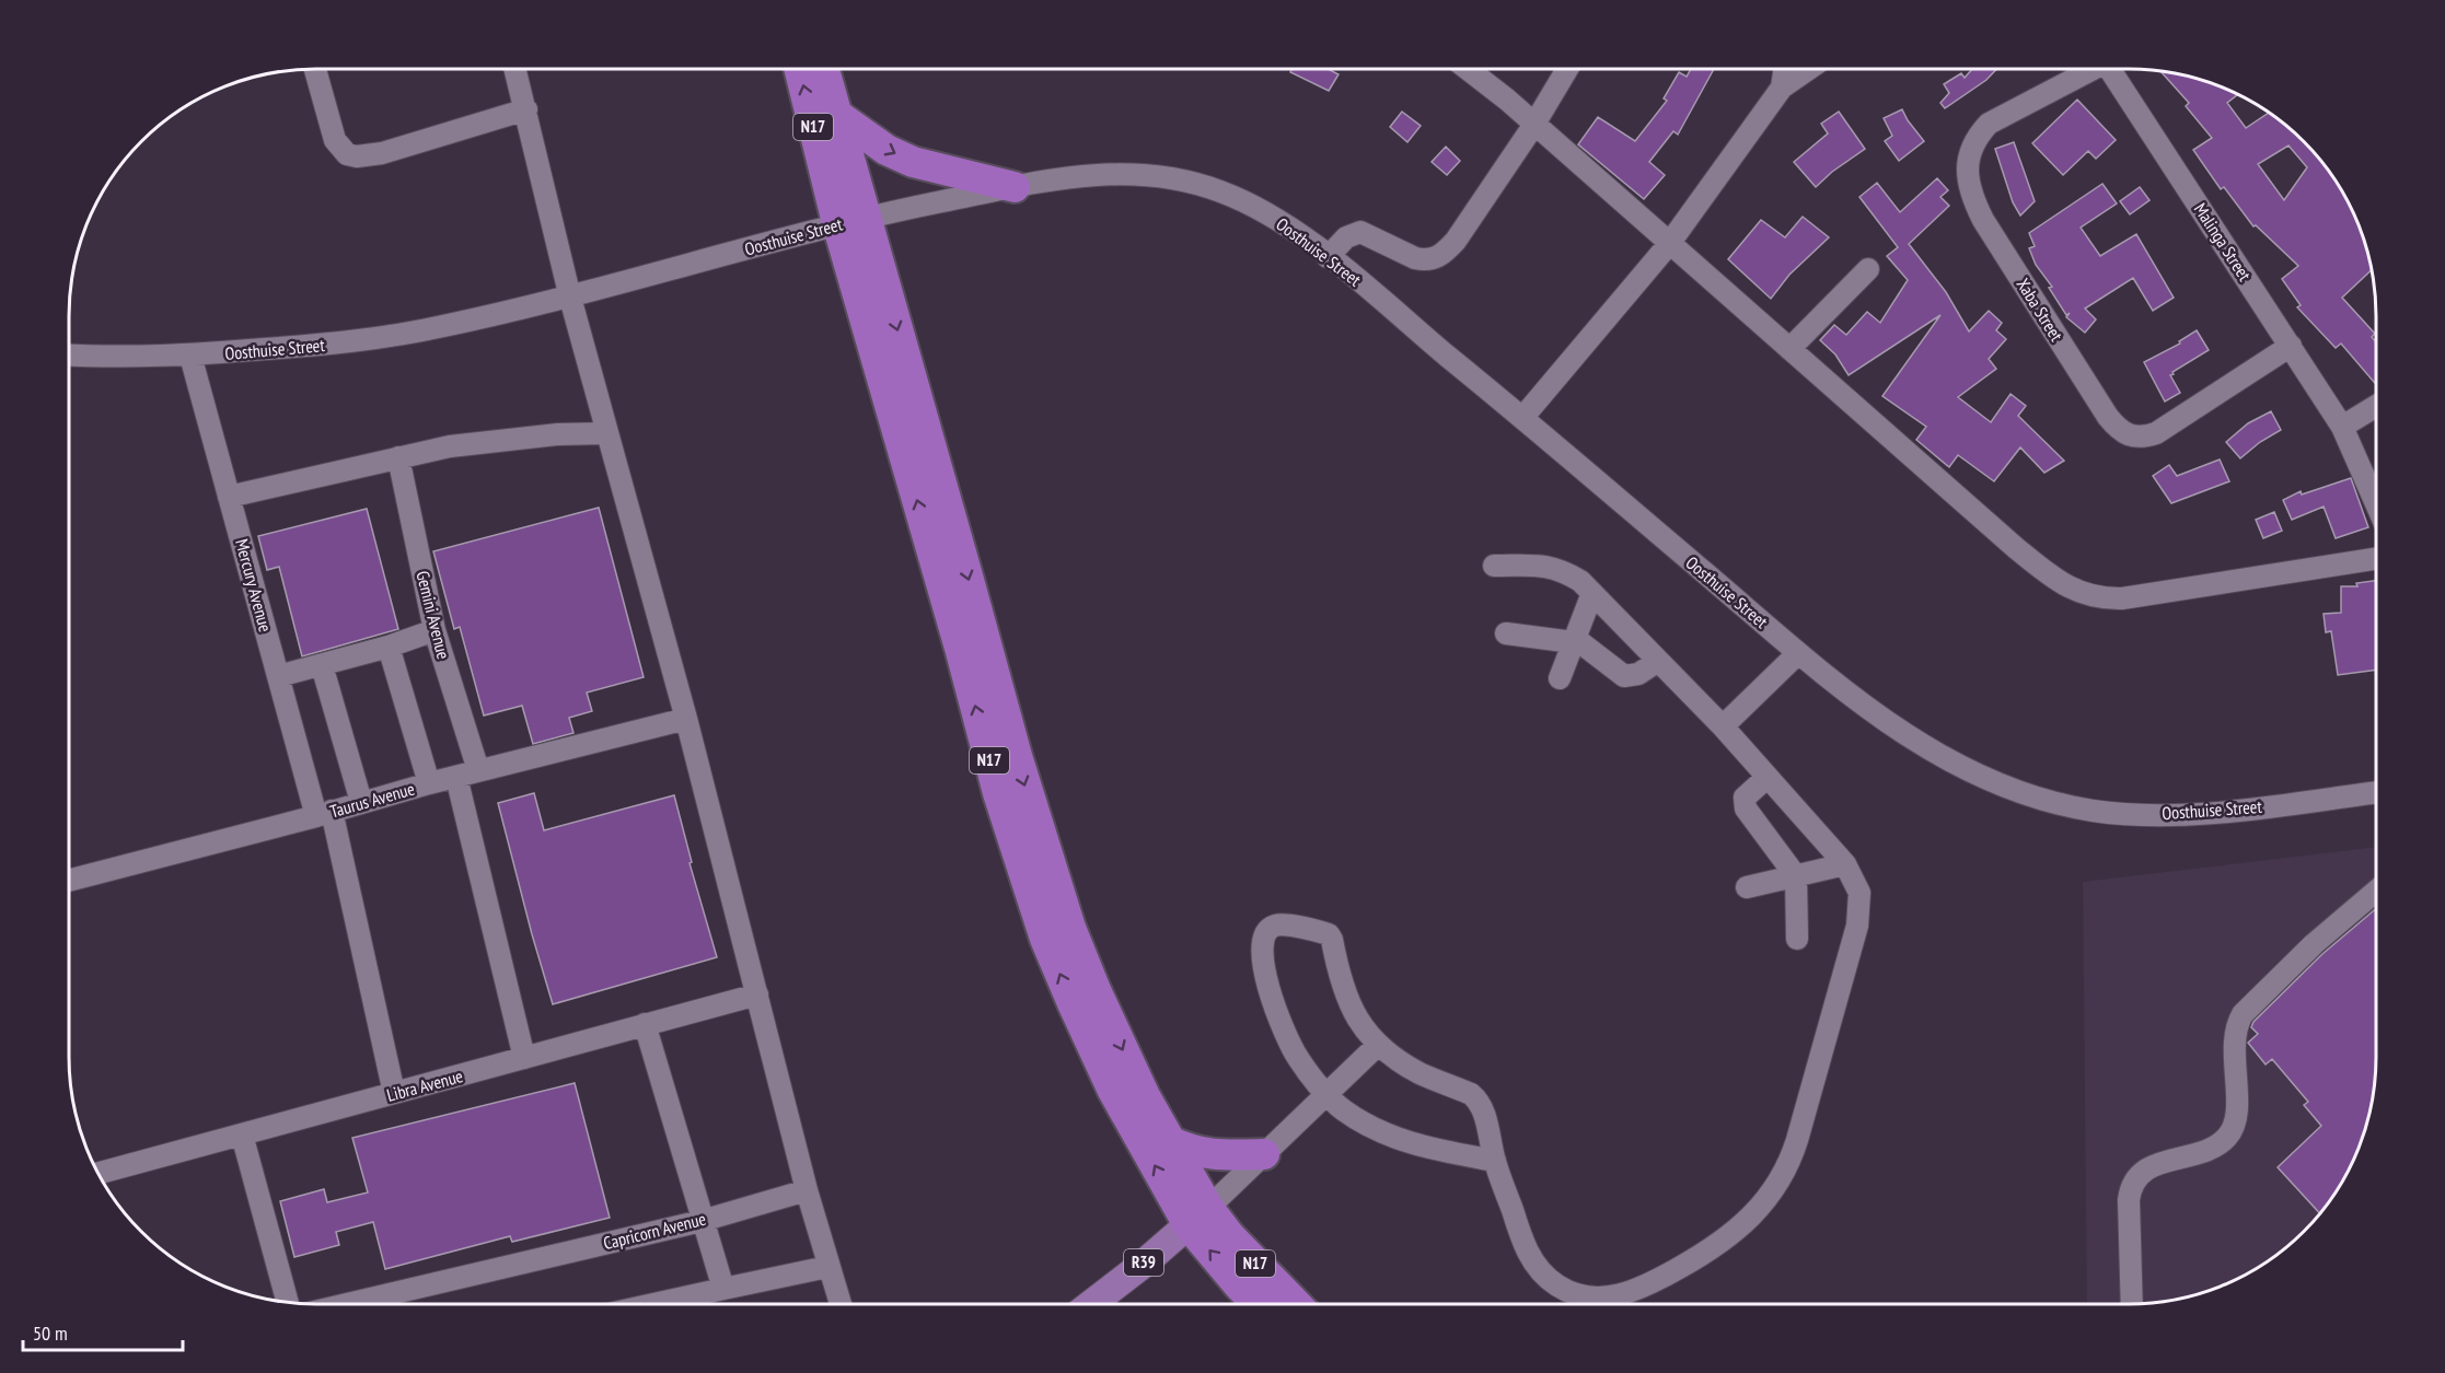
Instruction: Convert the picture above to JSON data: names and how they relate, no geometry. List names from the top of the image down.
{
  "streets": {
    "highway": ["N17"],
    "main road": ["R39"],
    "street": [
      "Oosthuise Street",
      "Malinga Street",
      "Xaba Street",
      "Mercury Avenue",
      "Gemini Avenue",
      "Taurus Avenue",
      "Libra Avenue",
      "Capricorn Avenue"
    ]
  },
  "crossings": [
    ["N17", "Oosthuise Street"],
    ["N17", "R39"],
    ["Oosthuise Street", "Mercury Avenue"],
    ["Malinga Street", "Xaba Street"],
    ["Mercury Avenue", "Taurus Avenue"],
    ["Mercury Avenue", "Libra Avenue"],
    ["Gemini Avenue", "Taurus Avenue"]
  ],
  "scale_bar": "50 m"
}
